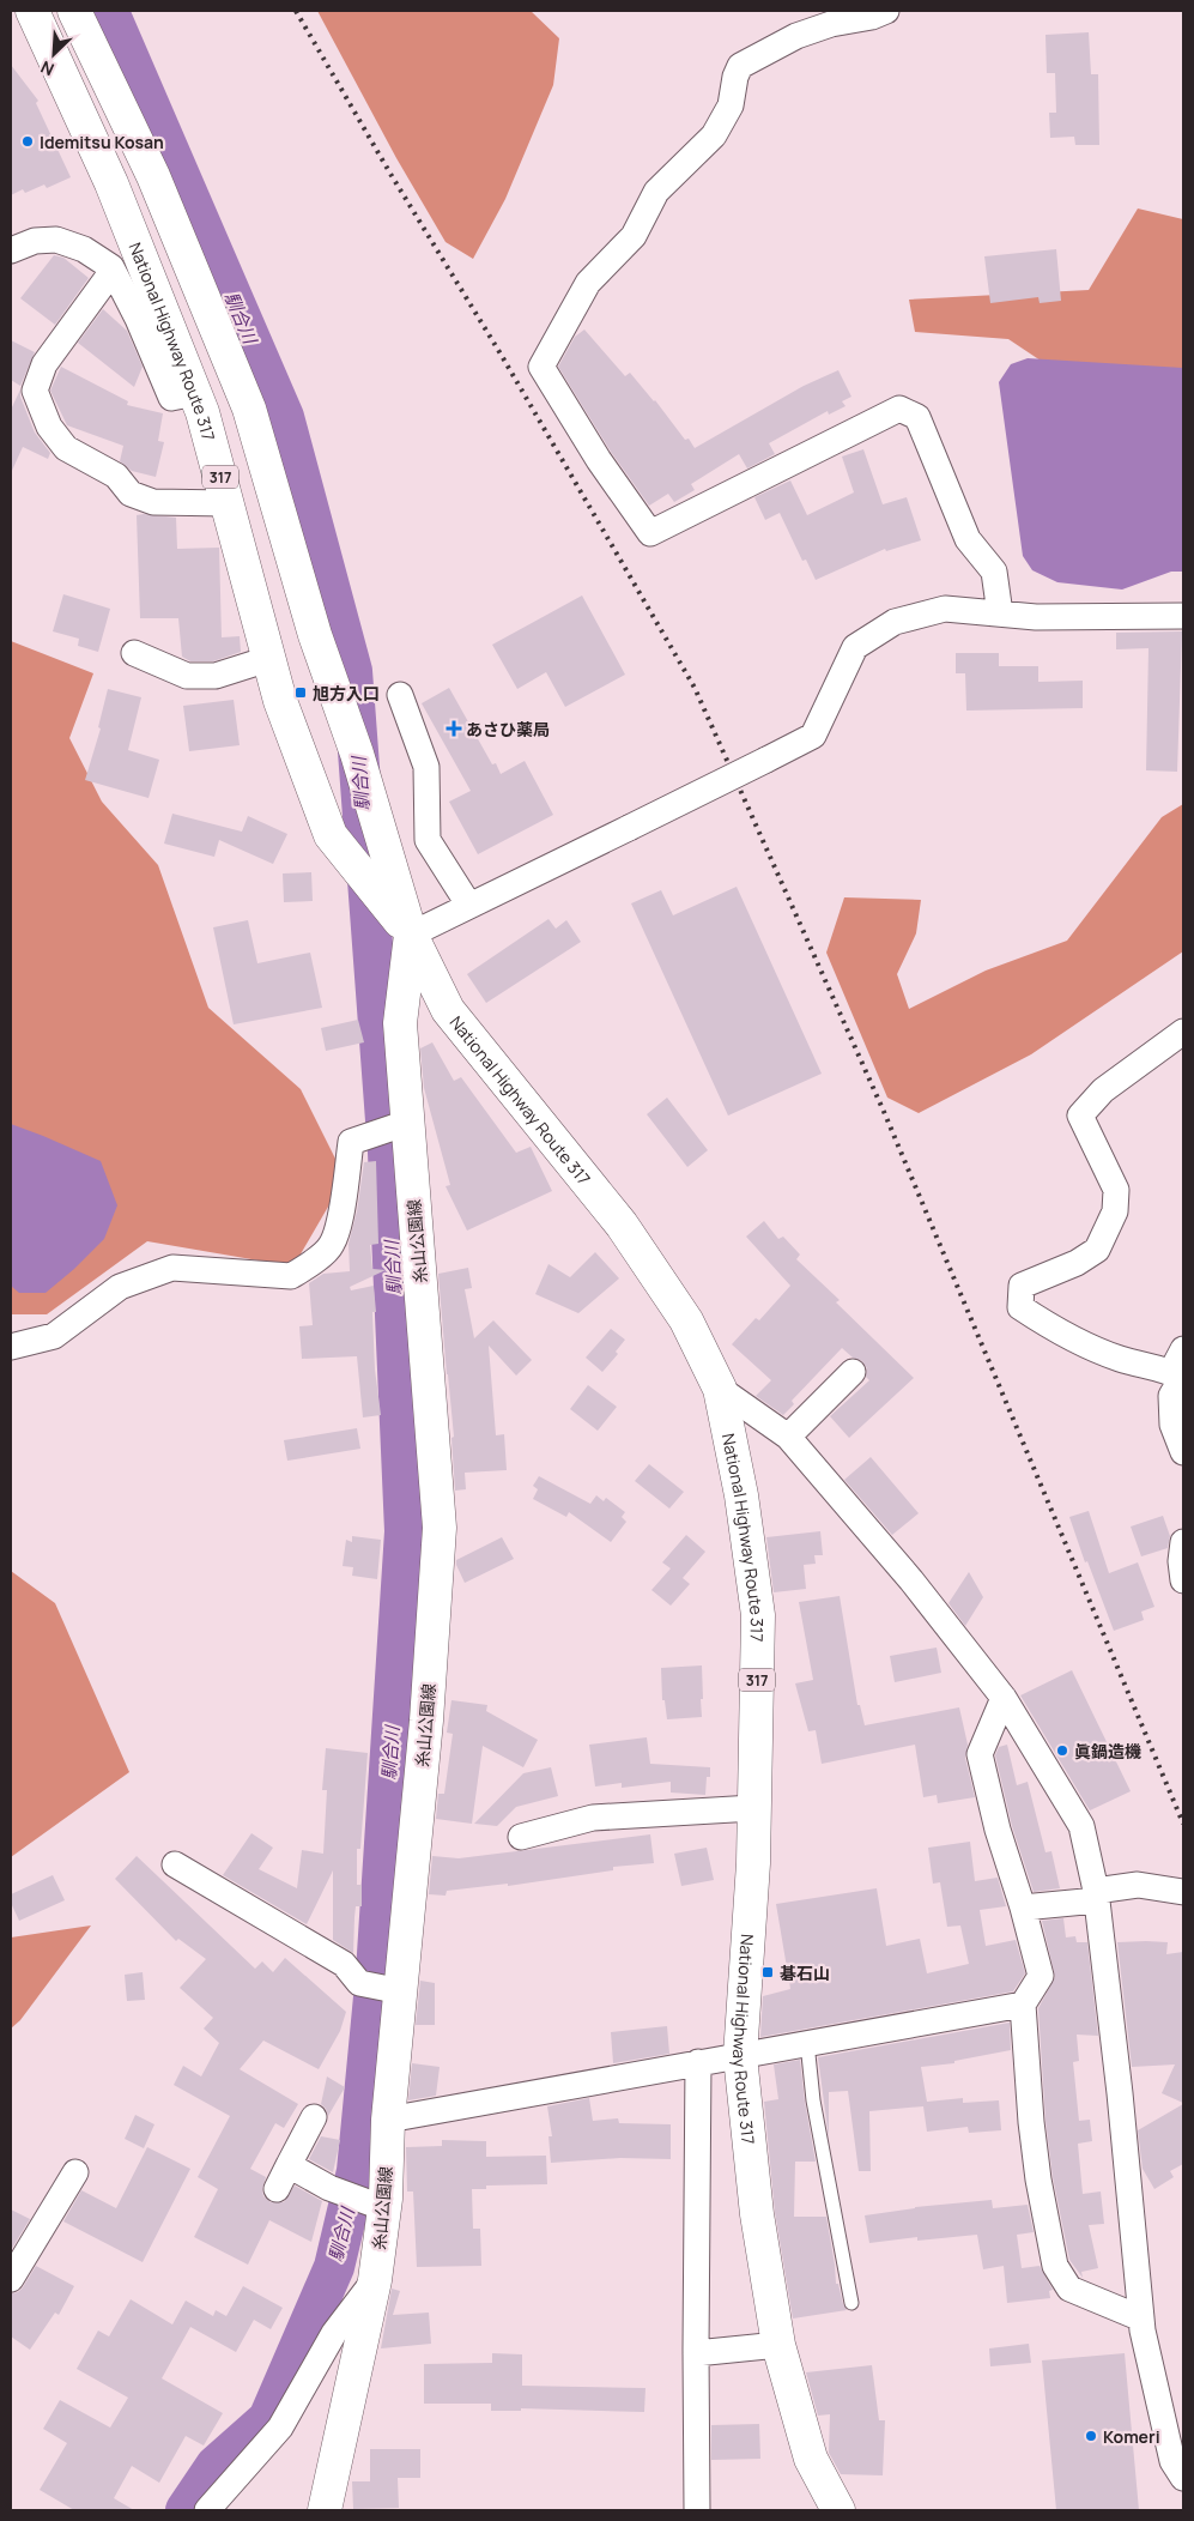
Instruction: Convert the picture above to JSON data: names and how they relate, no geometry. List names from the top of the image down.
{
  "streets": {
    "main road": ["National Highway Route 317", "317", "糸山公園線"]
  },
  "crossings": [
    ["National Highway Route 317", "糸山公園線"]
  ],
  "water": ["馴合川"],
  "places": {
    "other": ["Idemitsu Kosan", "眞鍋造機", "Komeri"],
    "transit": ["旭方入口", "碁石山"],
    "health": ["あさひ薬局"]
  },
  "north": "bottom left"
}
